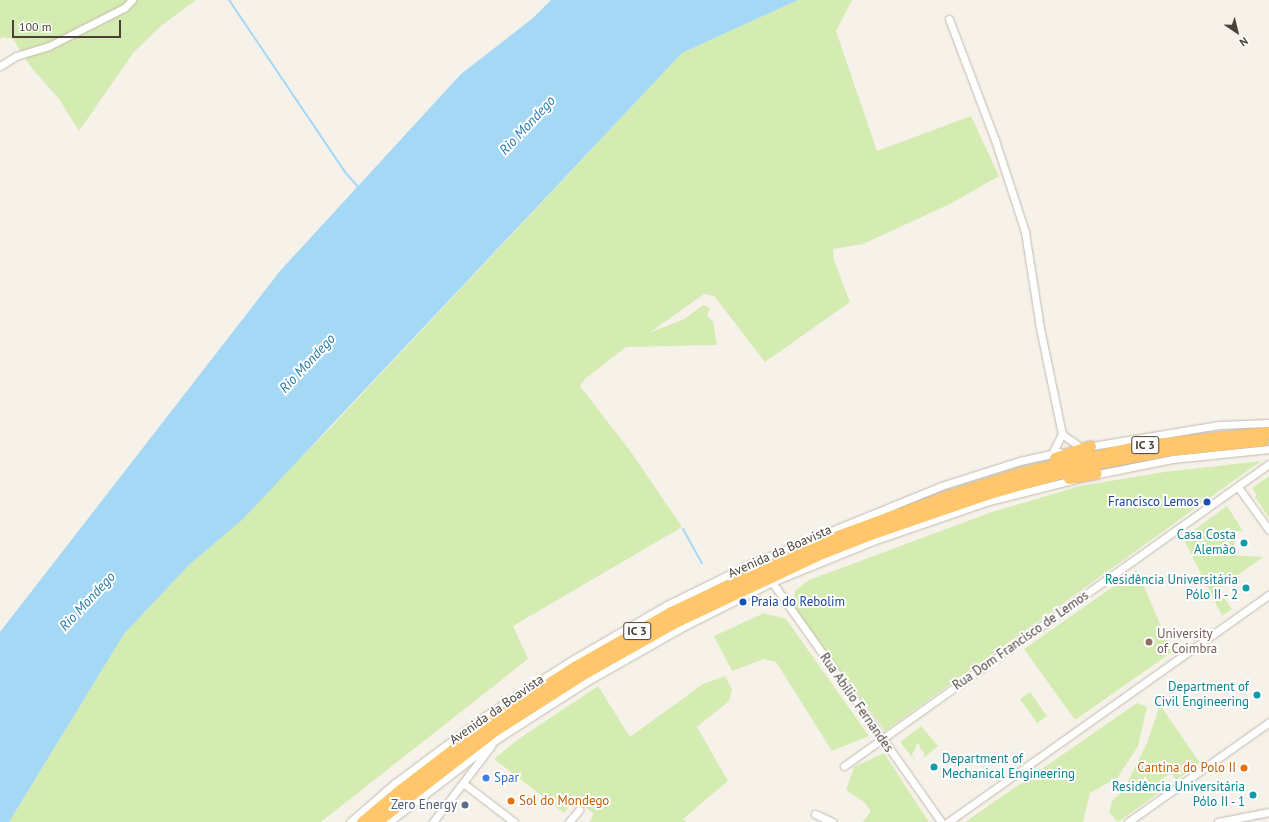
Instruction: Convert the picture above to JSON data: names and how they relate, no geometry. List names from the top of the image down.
{
  "streets": {
    "highway": ["IC 3", "Avenida da Boavista"],
    "street": ["Rua Dom Francisco de Lemos", "Rua Abílio Fernandes"]
  },
  "crossings": [
    ["Avenida da Boavista", "Rua Abílio Fernandes"],
    ["Rua Dom Francisco de Lemos", "Rua Abílio Fernandes"]
  ],
  "water": ["Rio Mondego"],
  "places": [
    "Francisco Lemos",
    "Casa Costa Alemão",
    "Residência Universitária Pólo II - 2",
    "Praia do Rebolim",
    "University of Coimbra",
    "Department of Civil Engineering",
    "Department of Mechanical Engineering",
    "Cantina do Polo II",
    "Spar",
    "Residência Universitária Pólo II - 1",
    "Sol do Mondego",
    "Zero Energy"
  ],
  "scale_bar": "100 m",
  "north": "bottom right"
}
